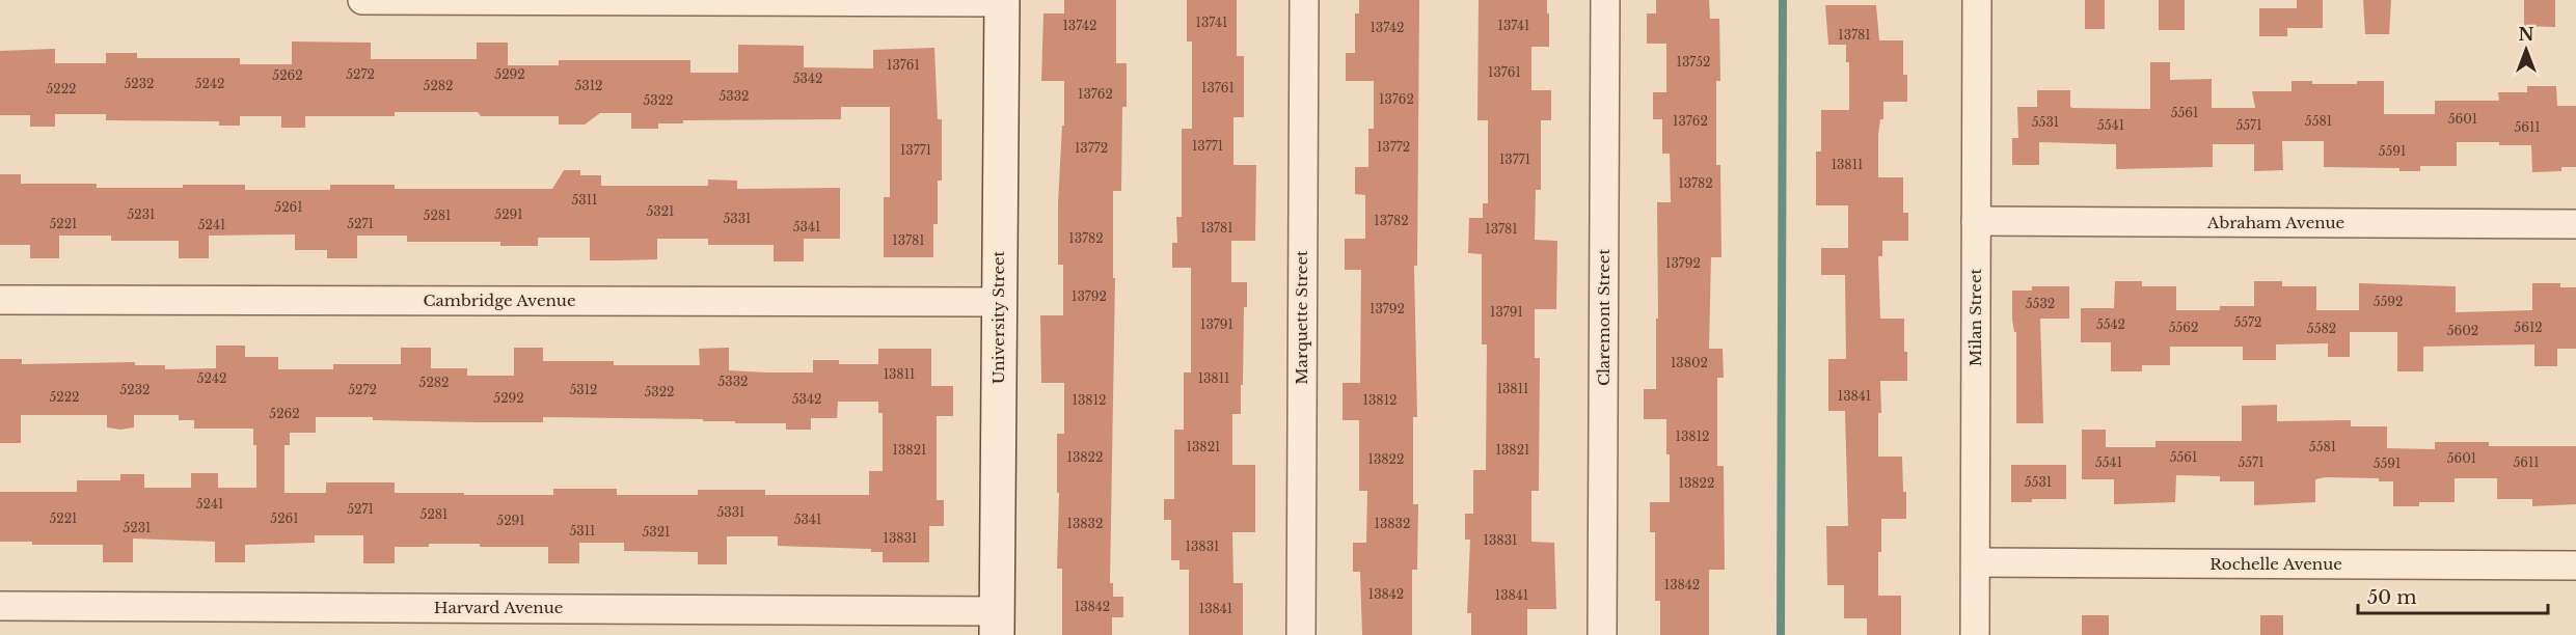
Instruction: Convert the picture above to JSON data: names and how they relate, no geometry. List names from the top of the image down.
{
  "streets": {
    "street": [
      "Abraham Avenue",
      "Cambridge Avenue",
      "University Street",
      "Marquette Street",
      "Claremont Street",
      "Milan Street",
      "Rochelle Avenue",
      "Harvard Avenue"
    ]
  },
  "crossings": [
    ["Abraham Avenue", "Milan Street"],
    ["Cambridge Avenue", "University Street"],
    ["University Street", "Harvard Avenue"],
    ["Milan Street", "Rochelle Avenue"]
  ],
  "house_numbers": [
    "13741",
    "13742",
    "13741",
    "13742",
    "13781",
    "13752",
    "13761",
    "13761",
    "5272",
    "5292",
    "5262",
    "5342",
    "5232",
    "5242",
    "5282",
    "5312",
    "13761",
    "5222",
    "13762",
    "5332",
    "13762",
    "5322",
    "5561",
    "5601",
    "13762",
    "5581",
    "5531",
    "5541",
    "5571",
    "5611",
    "13771",
    "13772",
    "13772",
    "13771",
    "5591",
    "13771",
    "13811",
    "13782",
    "5311",
    "5261",
    "5321",
    "5231",
    "5291",
    "5281",
    "5331",
    "13782",
    "5221",
    "5271",
    "5241",
    "5341",
    "13781",
    "13781",
    "13782",
    "13781",
    "13792",
    "13792",
    "5592",
    "5532",
    "13792",
    "13791",
    "5572",
    "13791",
    "5542",
    "5562",
    "5612",
    "5582",
    "5602",
    "13802",
    "13811",
    "5242",
    "13811",
    "5332",
    "5282",
    "13811",
    "5232",
    "5272",
    "5312",
    "5322",
    "13841",
    "5222",
    "5292",
    "5342",
    "13812",
    "13812",
    "5262",
    "13812",
    "13821",
    "5581",
    "13821",
    "13821",
    "13822",
    "5561",
    "5601",
    "13822",
    "5541",
    "5571",
    "5611",
    "5591",
    "5531",
    "13822",
    "5241",
    "5271",
    "5331",
    "5281",
    "5221",
    "5261",
    "5341",
    "5291",
    "13832",
    "13832",
    "5231",
    "5311",
    "5321",
    "13831",
    "13831",
    "13831",
    "13842",
    "13842",
    "13841",
    "13842",
    "13841"
  ],
  "scale_bar": "50 m",
  "north": "top"
}
